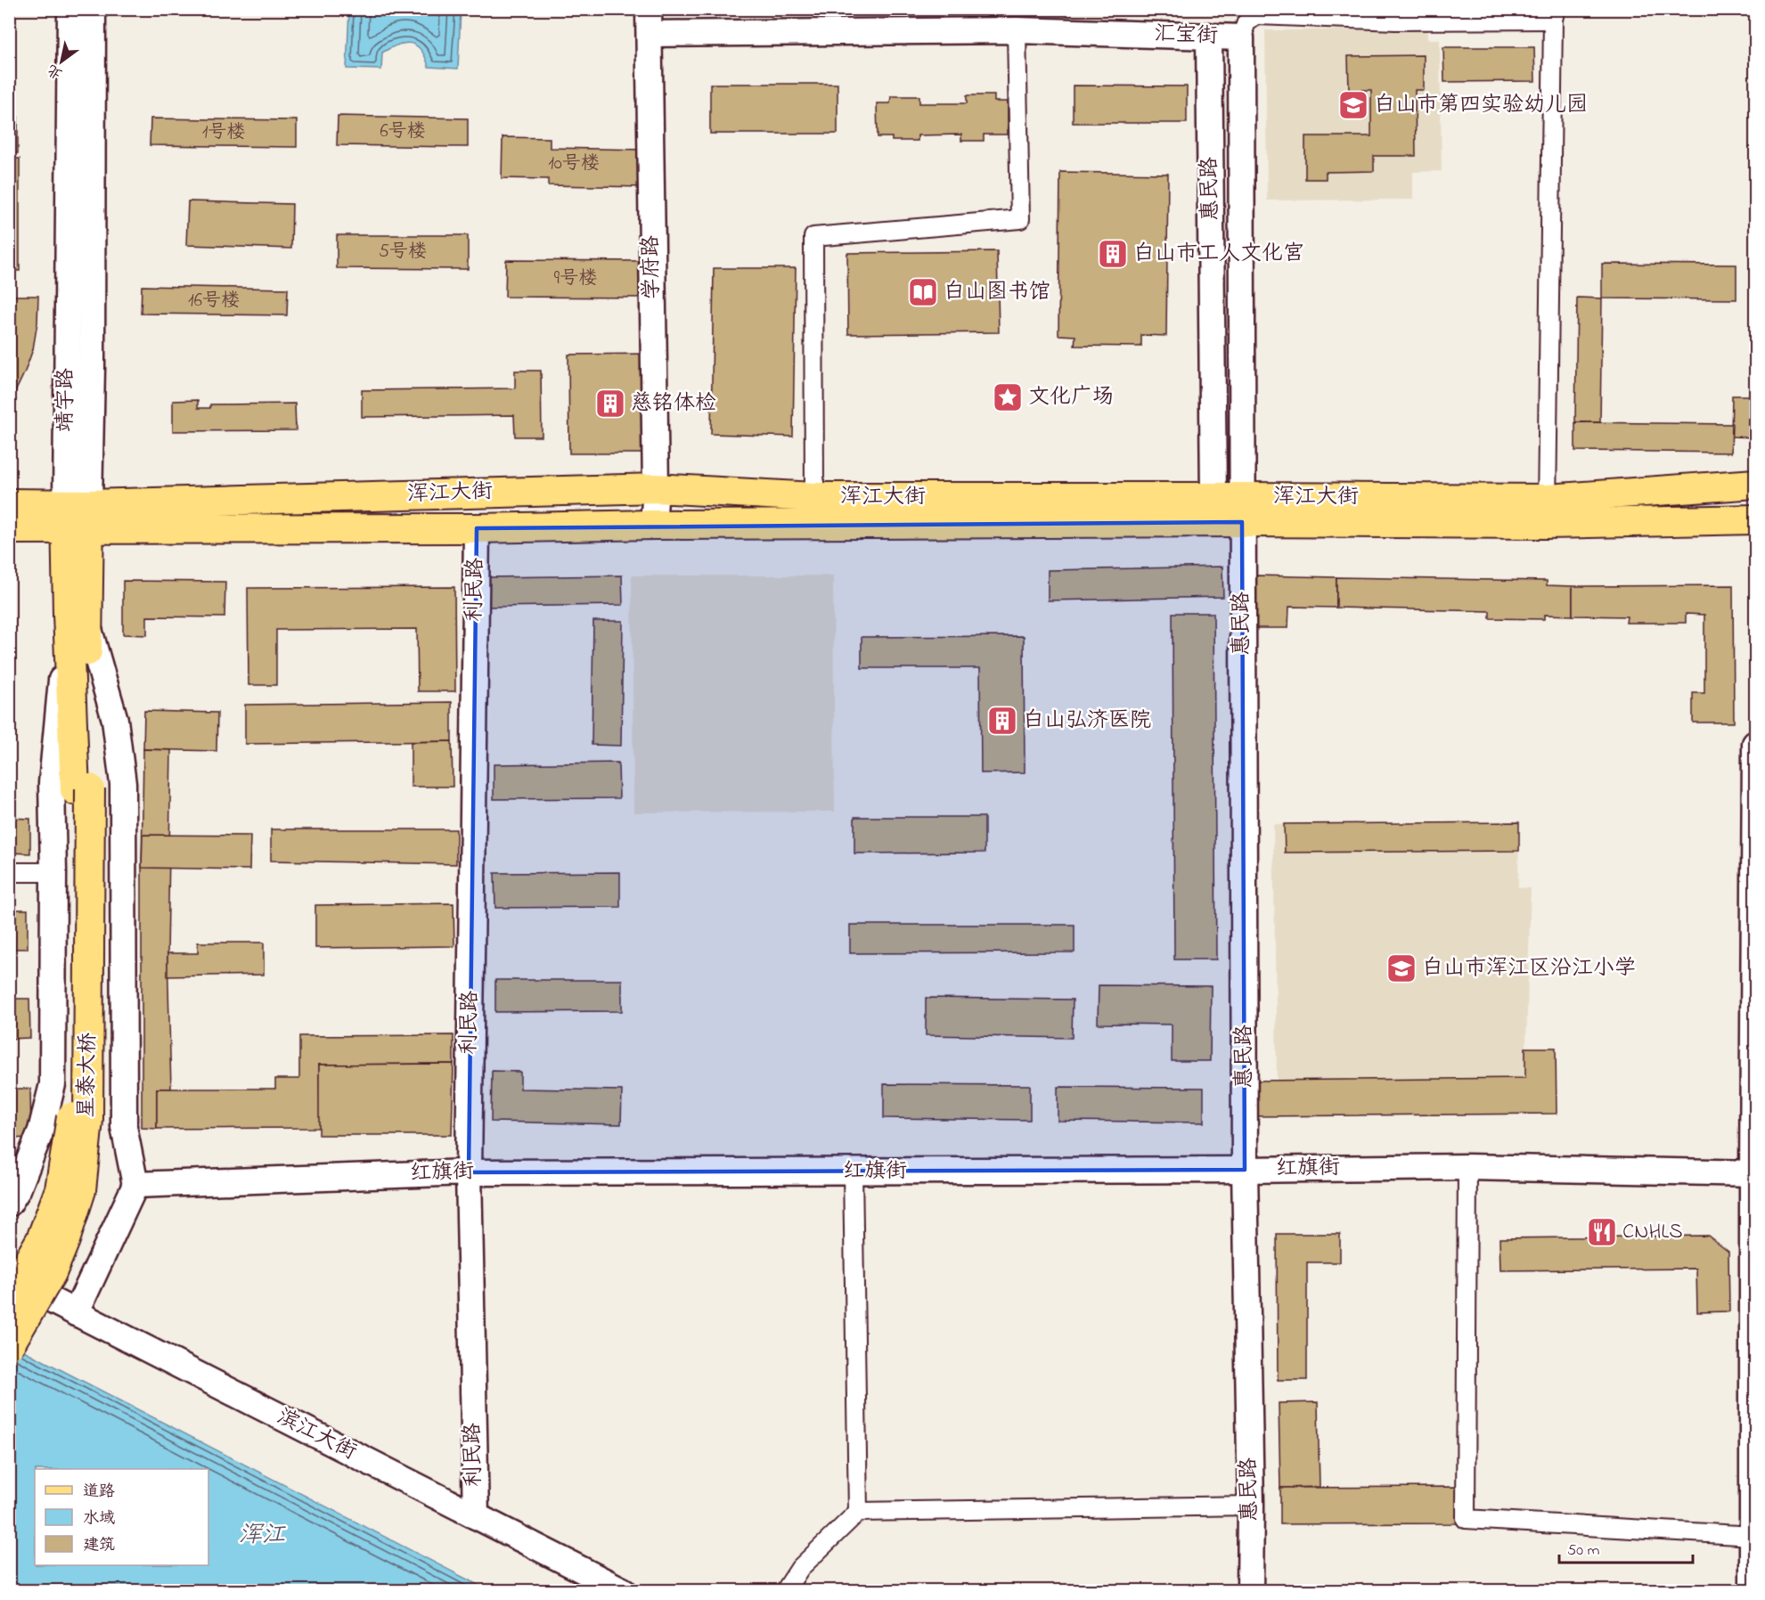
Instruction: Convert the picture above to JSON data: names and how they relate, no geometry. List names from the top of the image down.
{
  "streets": {
    "main road": ["靖宇路", "浑江大街", "星泰大桥"],
    "street": [
      "汇宝街",
      "惠民路",
      "学府路",
      "利民路",
      "红旗街",
      "滨江大街"
    ]
  },
  "crossings": [
    ["汇宝街", "惠民路"],
    ["汇宝街", "学府路"],
    ["惠民路", "浑江大街"],
    ["惠民路", "红旗街"],
    ["学府路", "浑江大街"],
    ["靖宇路", "浑江大街"],
    ["靖宇路", "星泰大桥"],
    ["浑江大街", "利民路"],
    ["利民路", "红旗街"],
    ["利民路", "滨江大街"]
  ],
  "water": ["浑江"],
  "places": {
    "school or university": ["白山市第四实验幼儿园", "白山市浑江区沿江小学"],
    "building": ["白山市工人文化宫", "慈铭体检", "白山弘济医院"],
    "library": ["白山图书馆"],
    "place": ["文化广场"],
    "restaurant": ["CNHLS"]
  },
  "house_numbers": [
    "6号楼",
    "1号楼",
    "10号楼",
    "5号楼",
    "9号楼",
    "16号楼"
  ],
  "legend": ["道路", "水域", "建筑"],
  "scale_bar": "50 m",
  "north": "bottom left"
}
